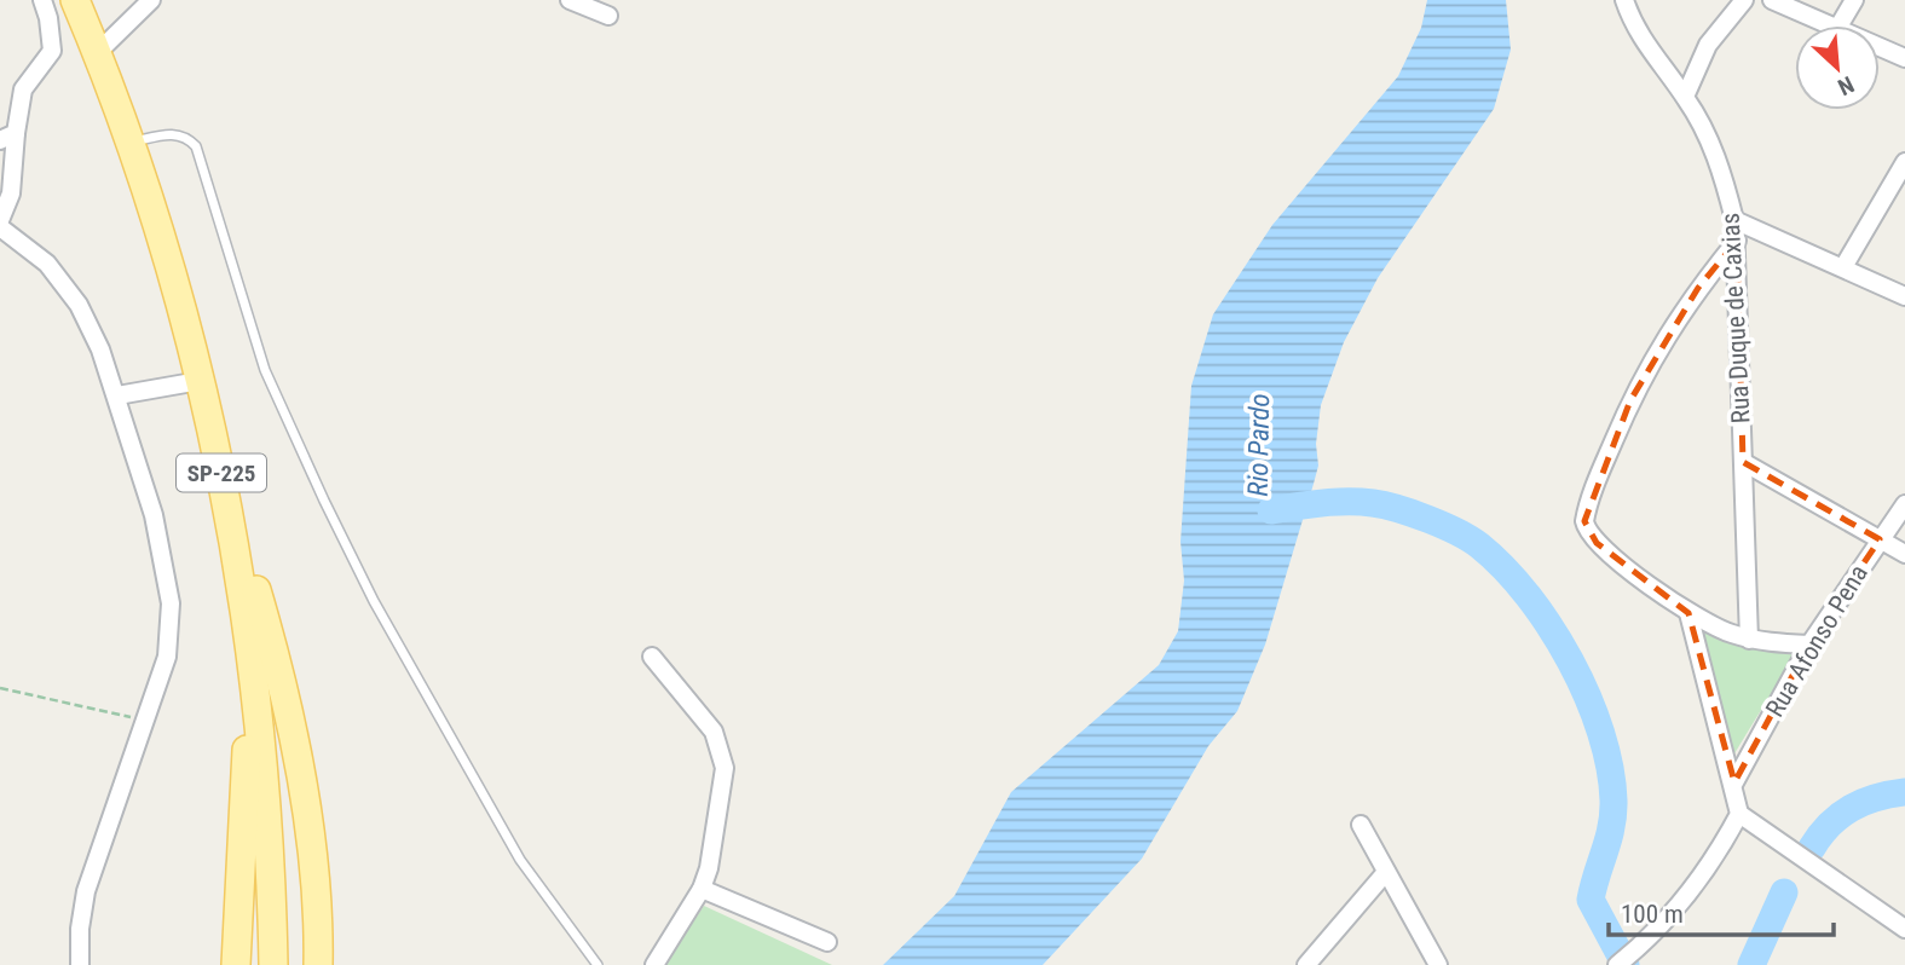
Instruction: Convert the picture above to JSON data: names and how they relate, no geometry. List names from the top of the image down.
{
  "streets": {
    "main road": ["SP-225"],
    "street": ["Rua Duque de Caxias", "Rua Afonso Pena"]
  },
  "water": ["Rio Pardo"],
  "scale_bar": "100 m",
  "north": "bottom right"
}
